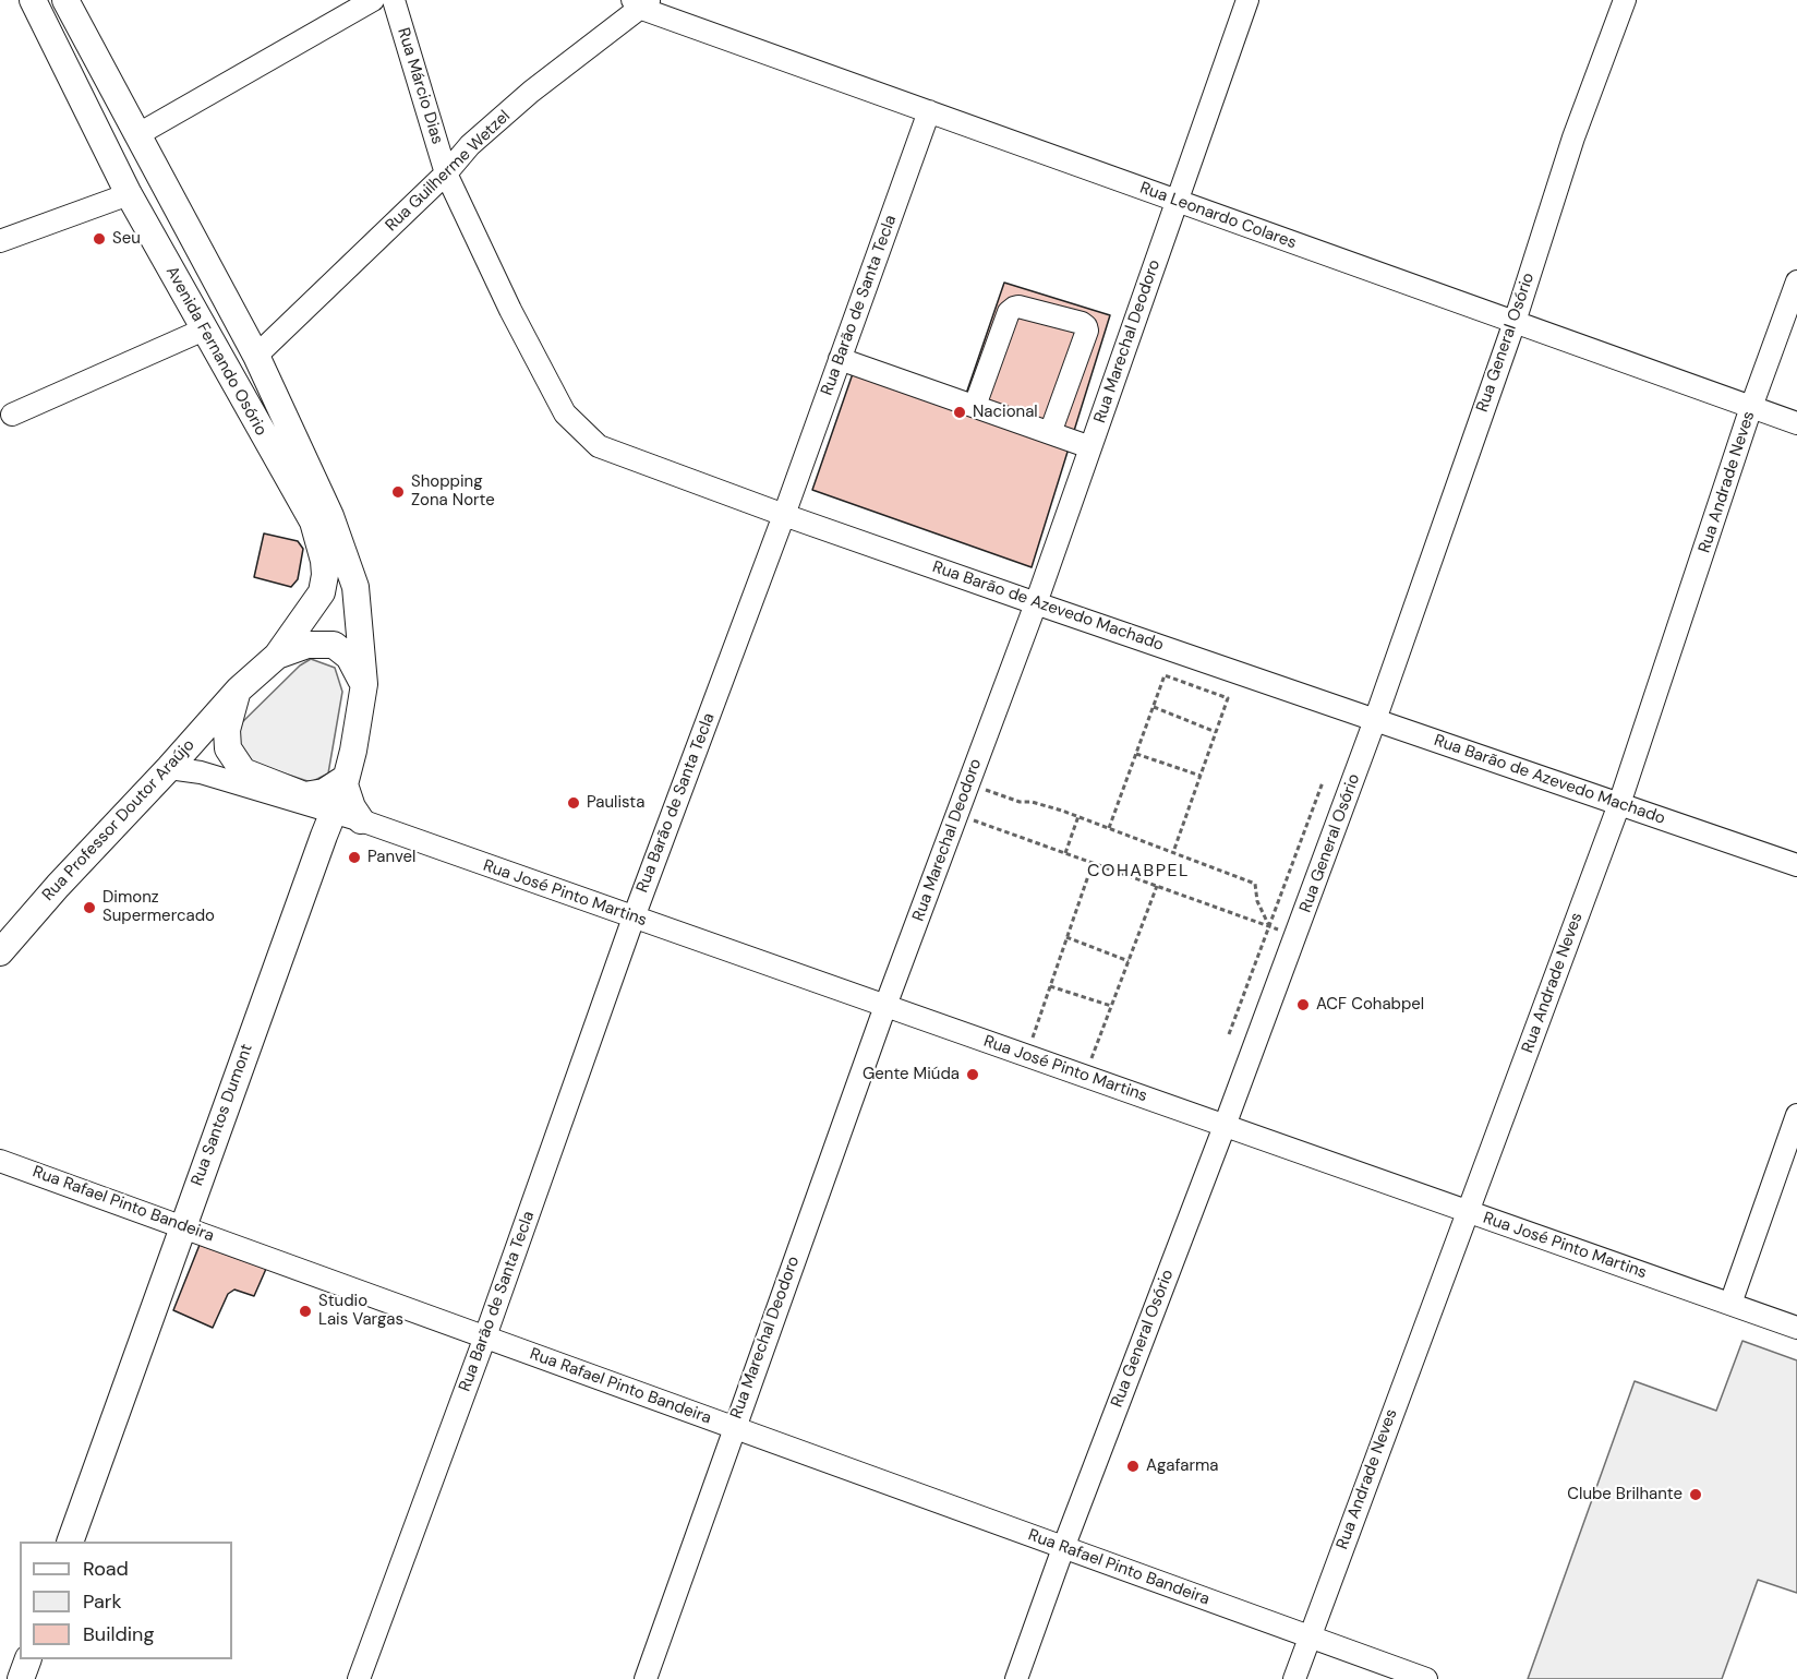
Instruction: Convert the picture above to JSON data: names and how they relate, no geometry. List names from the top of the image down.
{
  "streets": {
    "main road": ["Avenida Fernando Osório", "Rua Professor Doutor Araújo", "Rua Santos Dumont"],
    "street": [
      "Rua Márcio Dias",
      "Rua Guilherme Wetzel",
      "Rua Leonardo Colares",
      "Rua Barão de Santa Tecla",
      "Rua Marechal Deodoro",
      "Rua General Osório",
      "Rua Andrade Neves",
      "Rua Barão de Azevedo Machado",
      "Rua José Pinto Martins",
      "Rua Rafael Pinto Bandeira"
    ]
  },
  "crossings": [
    ["Rua Márcio Dias", "Rua Guilherme Wetzel"],
    ["Rua Márcio Dias", "Rua Barão de Azevedo Machado"],
    ["Rua Guilherme Wetzel", "Rua Leonardo Colares"],
    ["Rua Guilherme Wetzel", "Avenida Fernando Osório"],
    ["Rua Guilherme Wetzel", "Rua Barão de Azevedo Machado"],
    ["Rua Leonardo Colares", "Rua Barão de Santa Tecla"],
    ["Rua Leonardo Colares", "Rua Marechal Deodoro"],
    ["Rua Leonardo Colares", "Rua General Osório"],
    ["Rua Leonardo Colares", "Rua Andrade Neves"],
    ["Rua Barão de Santa Tecla", "Rua Barão de Azevedo Machado"],
    ["Rua Barão de Santa Tecla", "Rua José Pinto Martins"],
    ["Rua Barão de Santa Tecla", "Rua Rafael Pinto Bandeira"],
    ["Rua Marechal Deodoro", "Rua Barão de Azevedo Machado"],
    ["Rua Marechal Deodoro", "Rua José Pinto Martins"],
    ["Rua Marechal Deodoro", "Rua Rafael Pinto Bandeira"],
    ["Rua General Osório", "Rua Barão de Azevedo Machado"],
    ["Rua General Osório", "Rua José Pinto Martins"],
    ["Rua General Osório", "Rua Rafael Pinto Bandeira"],
    ["Avenida Fernando Osório", "Rua Professor Doutor Araújo"],
    ["Avenida Fernando Osório", "Rua Santos Dumont"],
    ["Rua Andrade Neves", "Rua Barão de Azevedo Machado"],
    ["Rua Andrade Neves", "Rua José Pinto Martins"],
    ["Rua Andrade Neves", "Rua Rafael Pinto Bandeira"],
    ["Rua Professor Doutor Araújo", "Rua José Pinto Martins"],
    ["Rua Professor Doutor Araújo", "Rua Santos Dumont"],
    ["Rua José Pinto Martins", "Rua Santos Dumont"],
    ["Rua Santos Dumont", "Rua Rafael Pinto Bandeira"]
  ],
  "districts": ["COHABPEL"],
  "places": [
    "Seu",
    "Nacional",
    "Shopping Zona Norte",
    "Paulista",
    "Panvel",
    "Dimonz Supermercado",
    "ACF Cohabpel",
    "Gente Miúda",
    "Studio Lais Vargas",
    "Agafarma",
    "Clube Brilhante"
  ],
  "legend": ["Road", "Park", "Building"]
}
